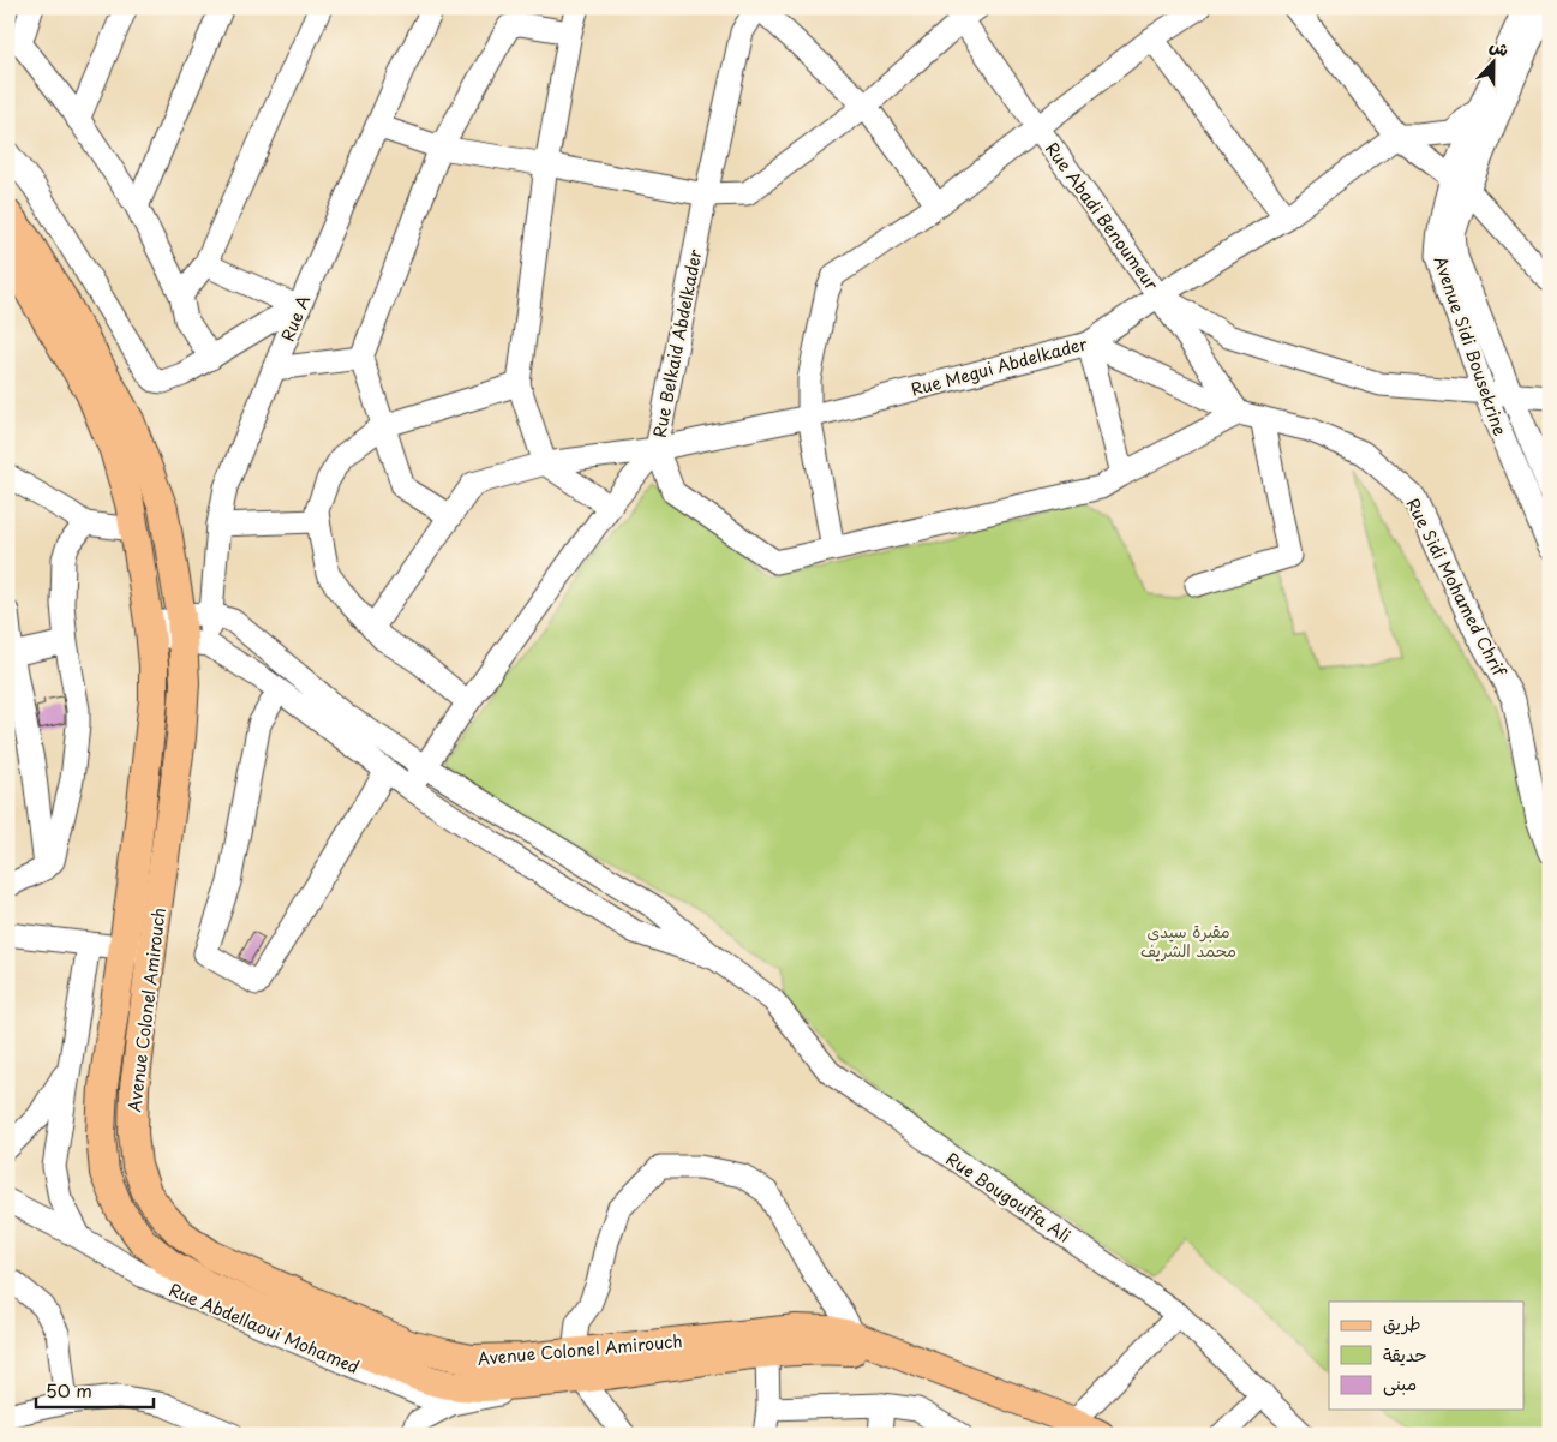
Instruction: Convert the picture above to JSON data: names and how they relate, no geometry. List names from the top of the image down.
{
  "streets": {
    "main road": ["Avenue Colonel Amirouch"],
    "street": [
      "Rue Abadi Benoumeur",
      "Rue A",
      "Rue Belkaid Abdelkader",
      "Avenue Sidi Bousekrine",
      "Rue Megui Abdelkader",
      "Rue Sidi Mohamed Chrif",
      "Rue Bougouffa Ali",
      "Rue Abdellaoui Mohamed"
    ]
  },
  "crossings": [
    ["Rue Abadi Benoumeur", "Avenue Sidi Bousekrine"],
    ["Rue Abadi Benoumeur", "Rue Megui Abdelkader"],
    ["Rue A", "Avenue Colonel Amirouch"],
    ["Rue Belkaid Abdelkader", "Rue Megui Abdelkader"],
    ["Rue Megui Abdelkader", "Rue Sidi Mohamed Chrif"],
    ["Avenue Colonel Amirouch", "Rue Abdellaoui Mohamed"]
  ],
  "parks": ["مقبرة سيدي محمد الشريف"],
  "legend": ["طريق", "حديقة", "مبنى"],
  "scale_bar": "50 m",
  "north": "top"
}
